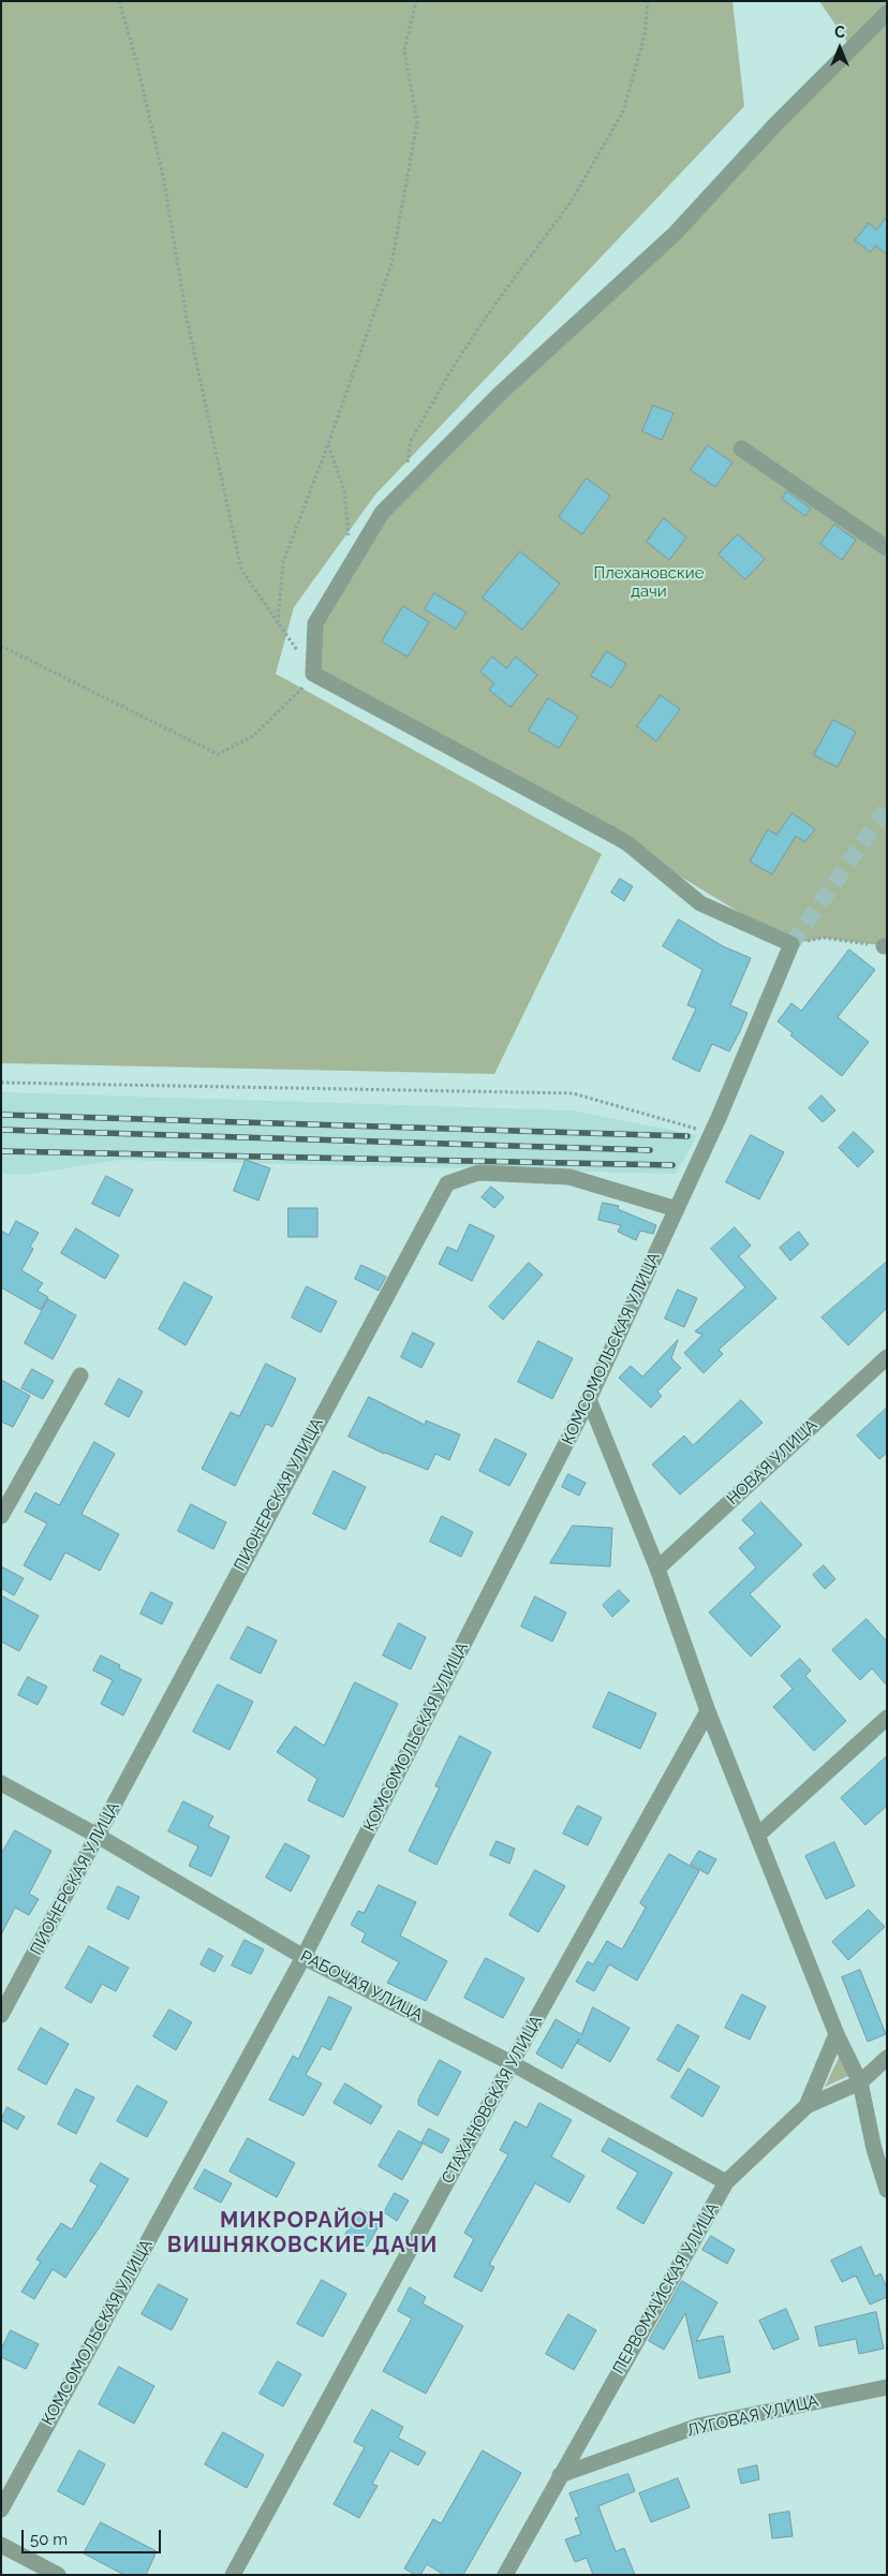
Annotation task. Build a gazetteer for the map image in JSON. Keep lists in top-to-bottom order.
{
  "streets": {
    "street": [
      "КОМСОМОЛЬСКАЯ УЛИЦА",
      "НОВАЯ УЛИЦА",
      "ПИОНЕРСКАЯ УЛИЦА",
      "РАБОЧАЯ УЛИЦА",
      "СТАХАНОВСКАЯ УЛИЦА",
      "ПЕРВОМАЙСКАЯ УЛИЦА",
      "ЛУГОВАЯ УЛИЦА"
    ]
  },
  "crossings": [
    ["КОМСОМОЛЬСКАЯ УЛИЦА", "ПИОНЕРСКАЯ УЛИЦА"],
    ["КОМСОМОЛЬСКАЯ УЛИЦА", "РАБОЧАЯ УЛИЦА"],
    ["ПИОНЕРСКАЯ УЛИЦА", "РАБОЧАЯ УЛИЦА"],
    ["РАБОЧАЯ УЛИЦА", "СТАХАНОВСКАЯ УЛИЦА"],
    ["РАБОЧАЯ УЛИЦА", "ПЕРВОМАЙСКАЯ УЛИЦА"],
    ["ПЕРВОМАЙСКАЯ УЛИЦА", "ЛУГОВАЯ УЛИЦА"]
  ],
  "districts": ["МИКРОРАЙОН ВИШНЯКОВСКИЕ ДАЧИ"],
  "parks": ["Плехановские дачи"],
  "scale_bar": "50 m",
  "north": "top"
}
